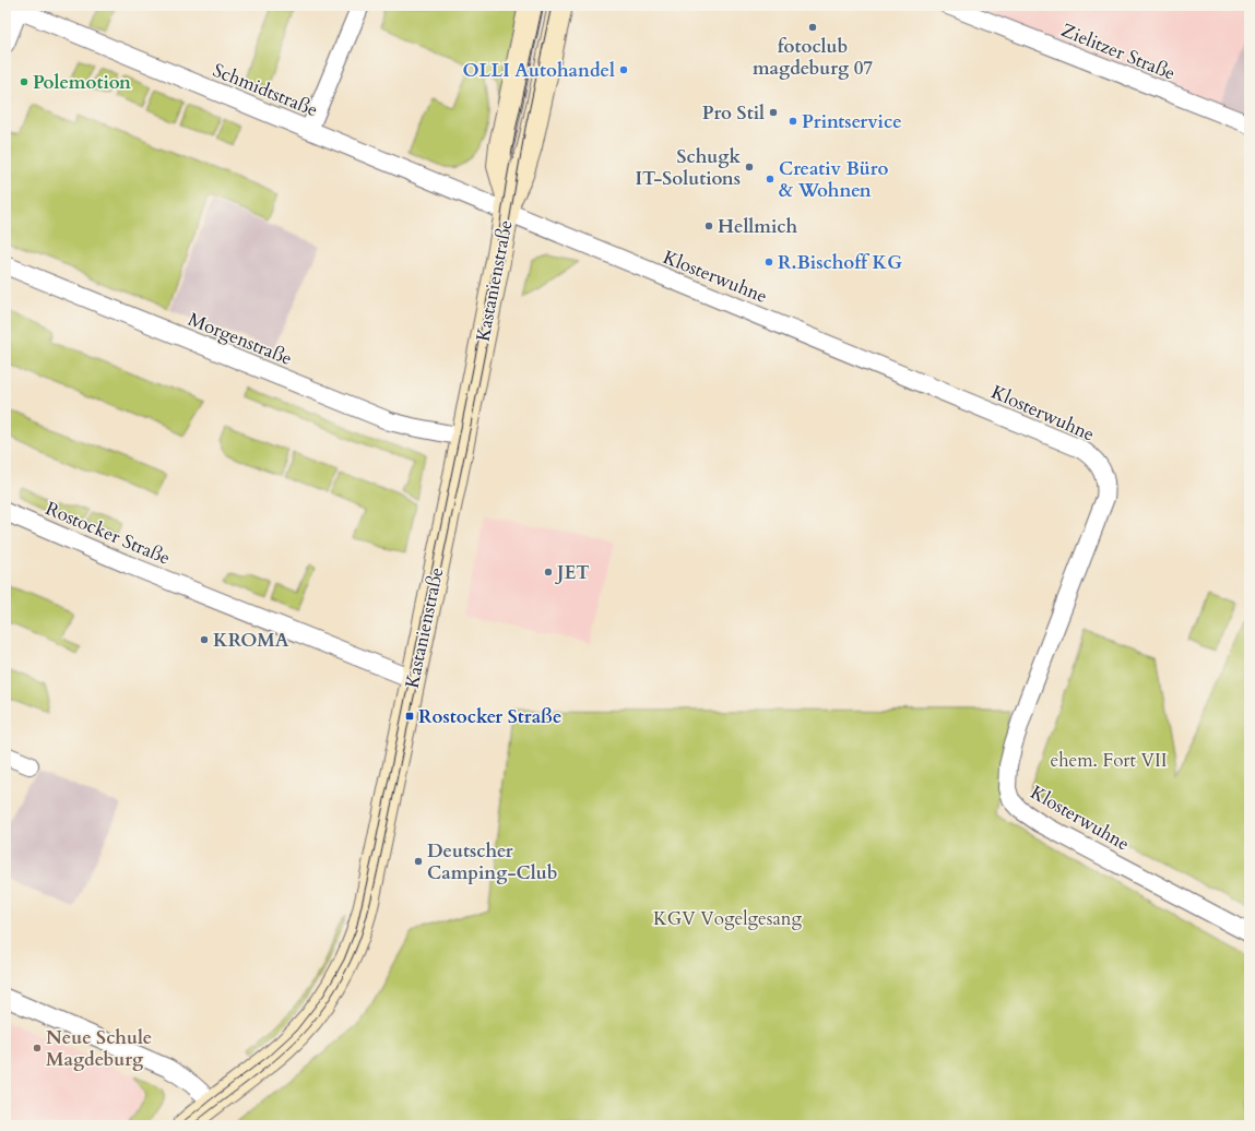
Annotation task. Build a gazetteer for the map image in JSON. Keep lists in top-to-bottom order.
{
  "streets": {
    "main road": ["Kastanienstraße"],
    "street": [
      "Zielitzer Straße",
      "Schmidtstraße",
      "Klosterwuhne",
      "Morgenstraße",
      "Rostocker Straße"
    ]
  },
  "crossings": [
    ["Schmidtstraße", "Klosterwuhne"],
    ["Schmidtstraße", "Kastanienstraße"],
    ["Klosterwuhne", "Kastanienstraße"],
    ["Kastanienstraße", "Morgenstraße"],
    ["Kastanienstraße", "Rostocker Straße"]
  ],
  "parks": ["ehem. Fort VII", "KGV Vogelgesang"],
  "places": {
    "other": [
      "fotoclub magdeburg 07",
      "OLLI Autohandel",
      "Polemotion",
      "Pro Stil",
      "Printservice",
      "Schugk IT-Solutions",
      "Creativ Büro & Wohnen",
      "Hellmich",
      "R.Bischoff KG",
      "JET",
      "KROMA",
      "Deutscher Camping-Club",
      "Neue Schule Magdeburg"
    ],
    "transit": ["Rostocker Straße"]
  }
}
